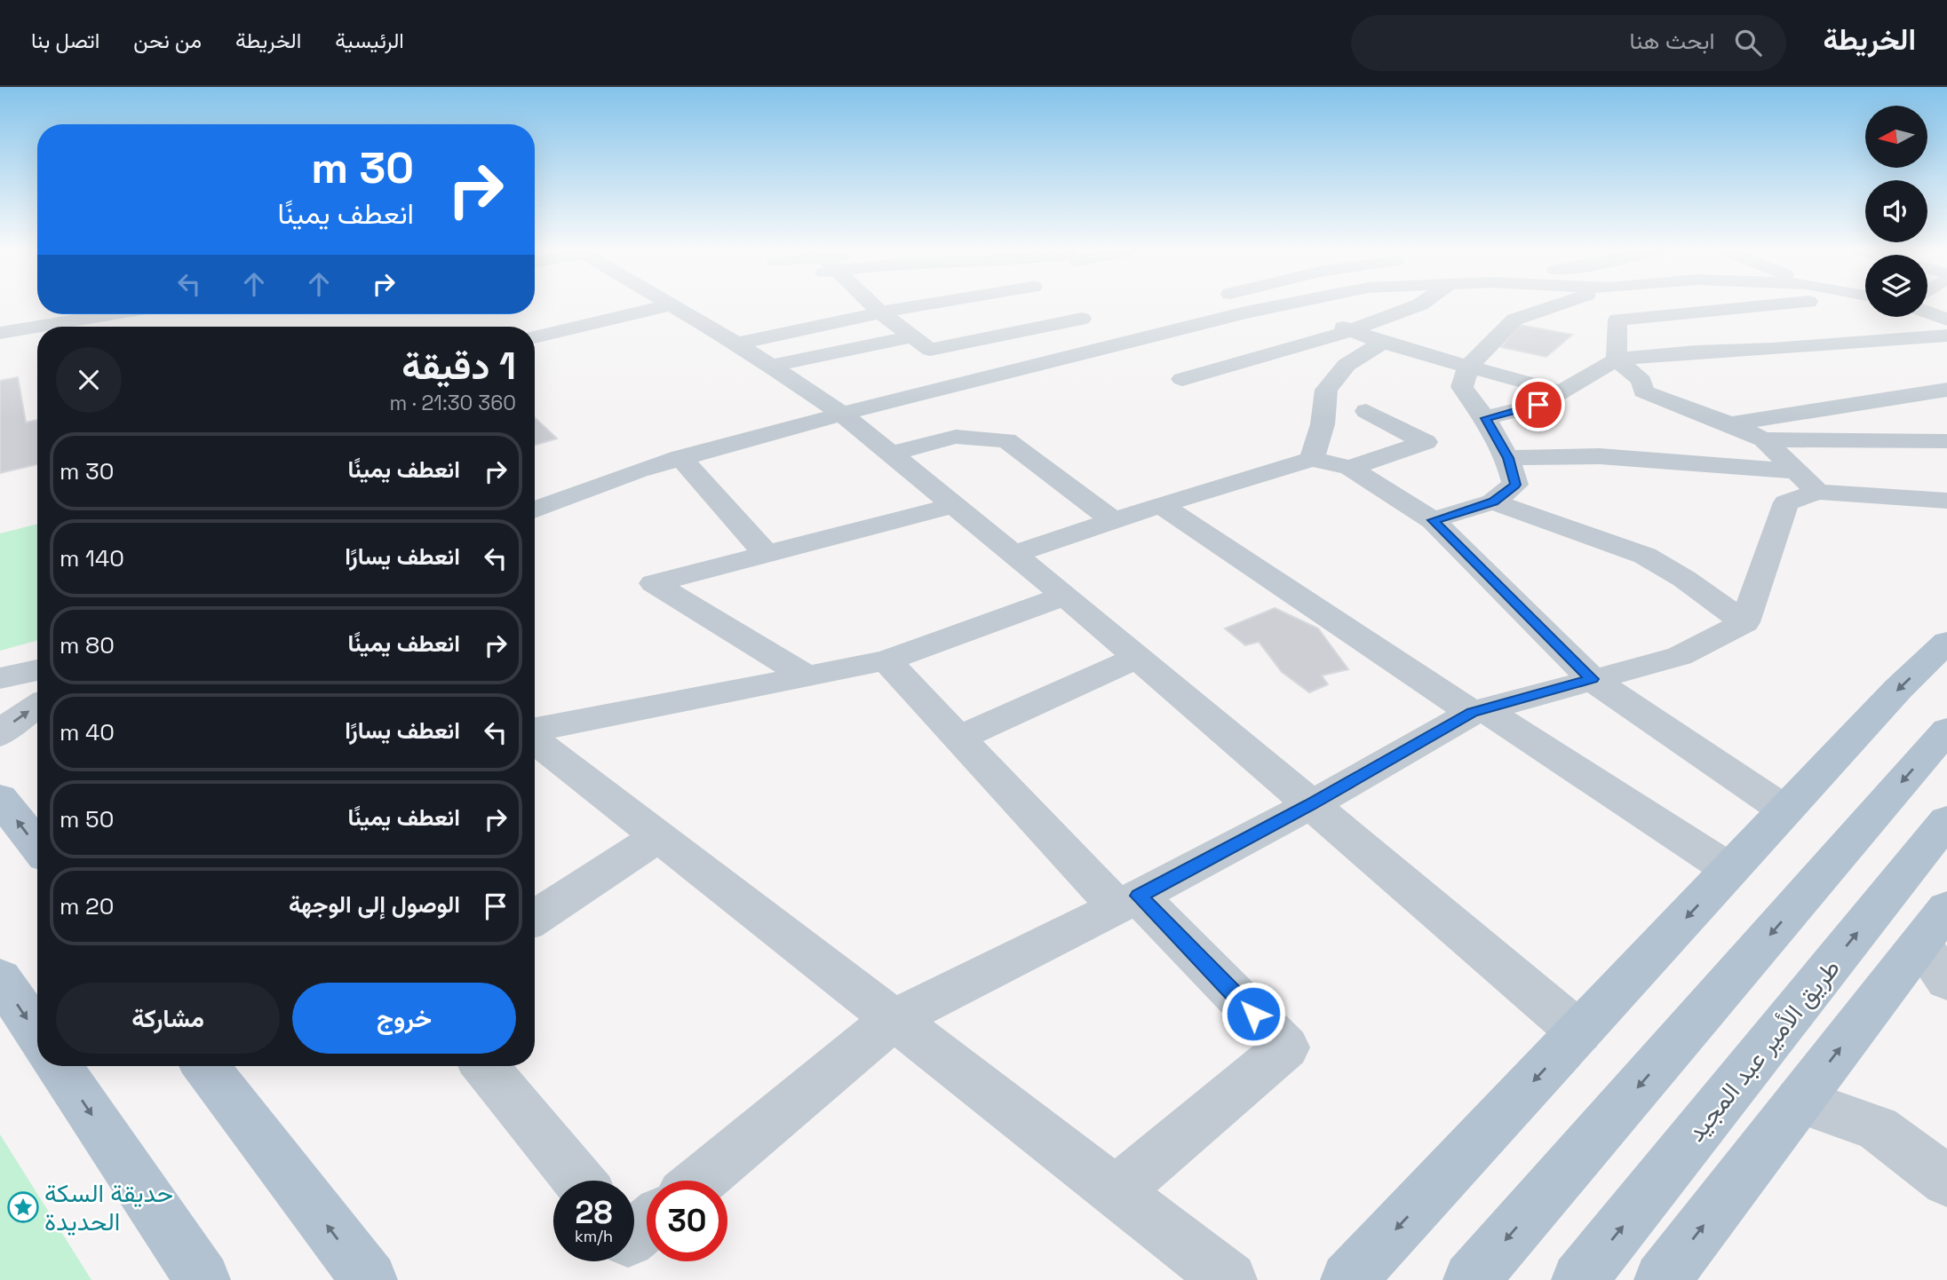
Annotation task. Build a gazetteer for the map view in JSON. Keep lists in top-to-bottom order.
{
  "streets": {
    "main road": ["طريق الأمير عبد المجيد"]
  },
  "places": {
    "place": ["حديقة السكة الحديدة"]
  },
  "north": "left",
  "page": {
    "header": "الخريطة",
    "search": "ابحث هنا",
    "nav": [
      "الرئيسية",
      "الخريطة",
      "من نحن",
      "اتصل بنا"
    ],
    "turn": ["30 m", "انعطف يمينًا"],
    "heading": ["1 دقيقة", "360 m · 21:30"],
    "list": [
      {
        "name": "انعطف يمينًا",
        "value": "30 m"
      },
      {
        "name": "انعطف يسارًا",
        "value": "140 m"
      },
      {
        "name": "انعطف يمينًا",
        "value": "80 m"
      },
      {
        "name": "انعطف يسارًا",
        "value": "40 m"
      },
      {
        "name": "انعطف يمينًا",
        "value": "50 m"
      },
      {
        "name": "الوصول إلى الوجهة",
        "value": "20 m"
      }
    ],
    "buttons": ["خروج", "مشاركة"],
    "speed": "28 km/h",
    "limit": "30"
  }
}
